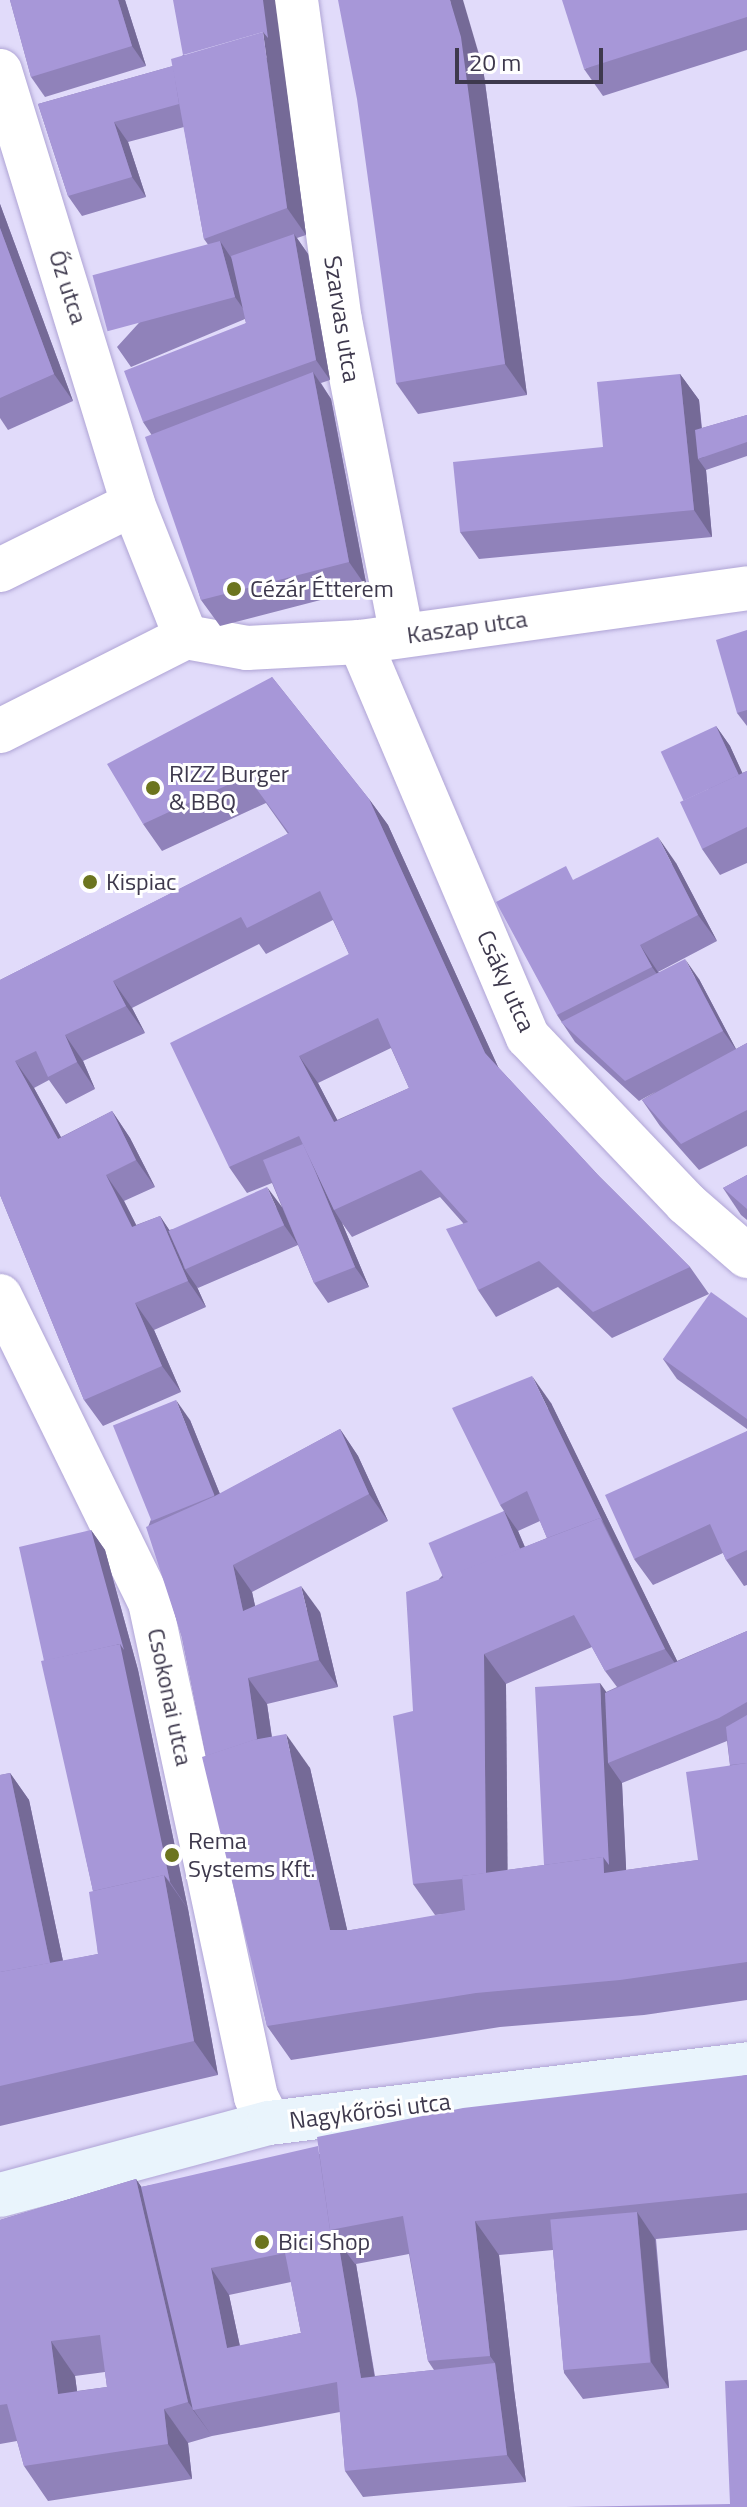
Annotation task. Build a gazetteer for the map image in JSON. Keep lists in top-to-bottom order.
{
  "streets": {
    "street": [
      "Őz utca",
      "Szarvas utca",
      "Kaszap utca",
      "Csáky utca",
      "Csokonai utca",
      "Nagykőrösi utca"
    ]
  },
  "crossings": [
    ["Szarvas utca", "Kaszap utca"],
    ["Kaszap utca", "Csáky utca"],
    ["Csokonai utca", "Nagykőrösi utca"]
  ],
  "places": [
    "Cézár Étterem",
    "RIZZ Burger & BBQ",
    "Kispiac",
    "Rema Systems Kft.",
    "Bici Shop"
  ],
  "scale_bar": "20 m"
}
